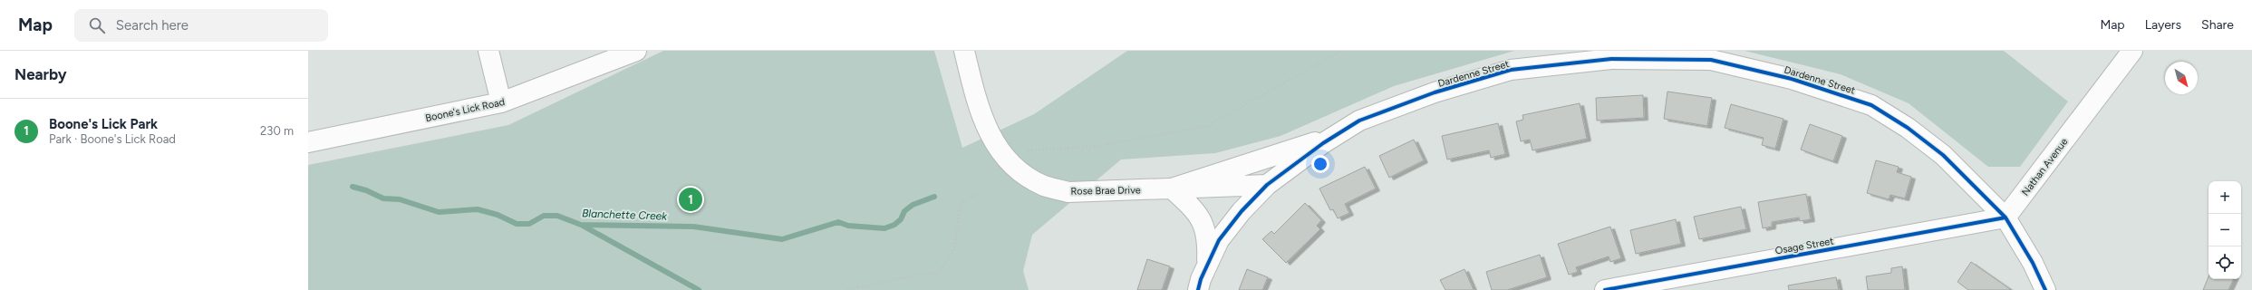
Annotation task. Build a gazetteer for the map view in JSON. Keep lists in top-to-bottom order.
{
  "streets": {
    "street": [
      "Dardenne Street",
      "Boone's Lick Road",
      "Nathan Avenue",
      "Rose Brae Drive",
      "Osage Street"
    ]
  },
  "crossings": [
    ["Dardenne Street", "Nathan Avenue"],
    ["Dardenne Street", "Rose Brae Drive"],
    ["Dardenne Street", "Osage Street"],
    ["Nathan Avenue", "Osage Street"]
  ],
  "water": ["Blanchette Creek"],
  "north": "bottom right",
  "page": {
    "header": "Map",
    "search": "Search here",
    "nav": ["Map", "Layers", "Share"],
    "heading": "Nearby",
    "list": [
      {
        "mark": "1",
        "name": "Boone's Lick Park",
        "note": "Park · Boone's Lick Road",
        "value": "230 m"
      }
    ],
    "map_buttons": ["+", "−"],
    "pins": "1"
  }
}
